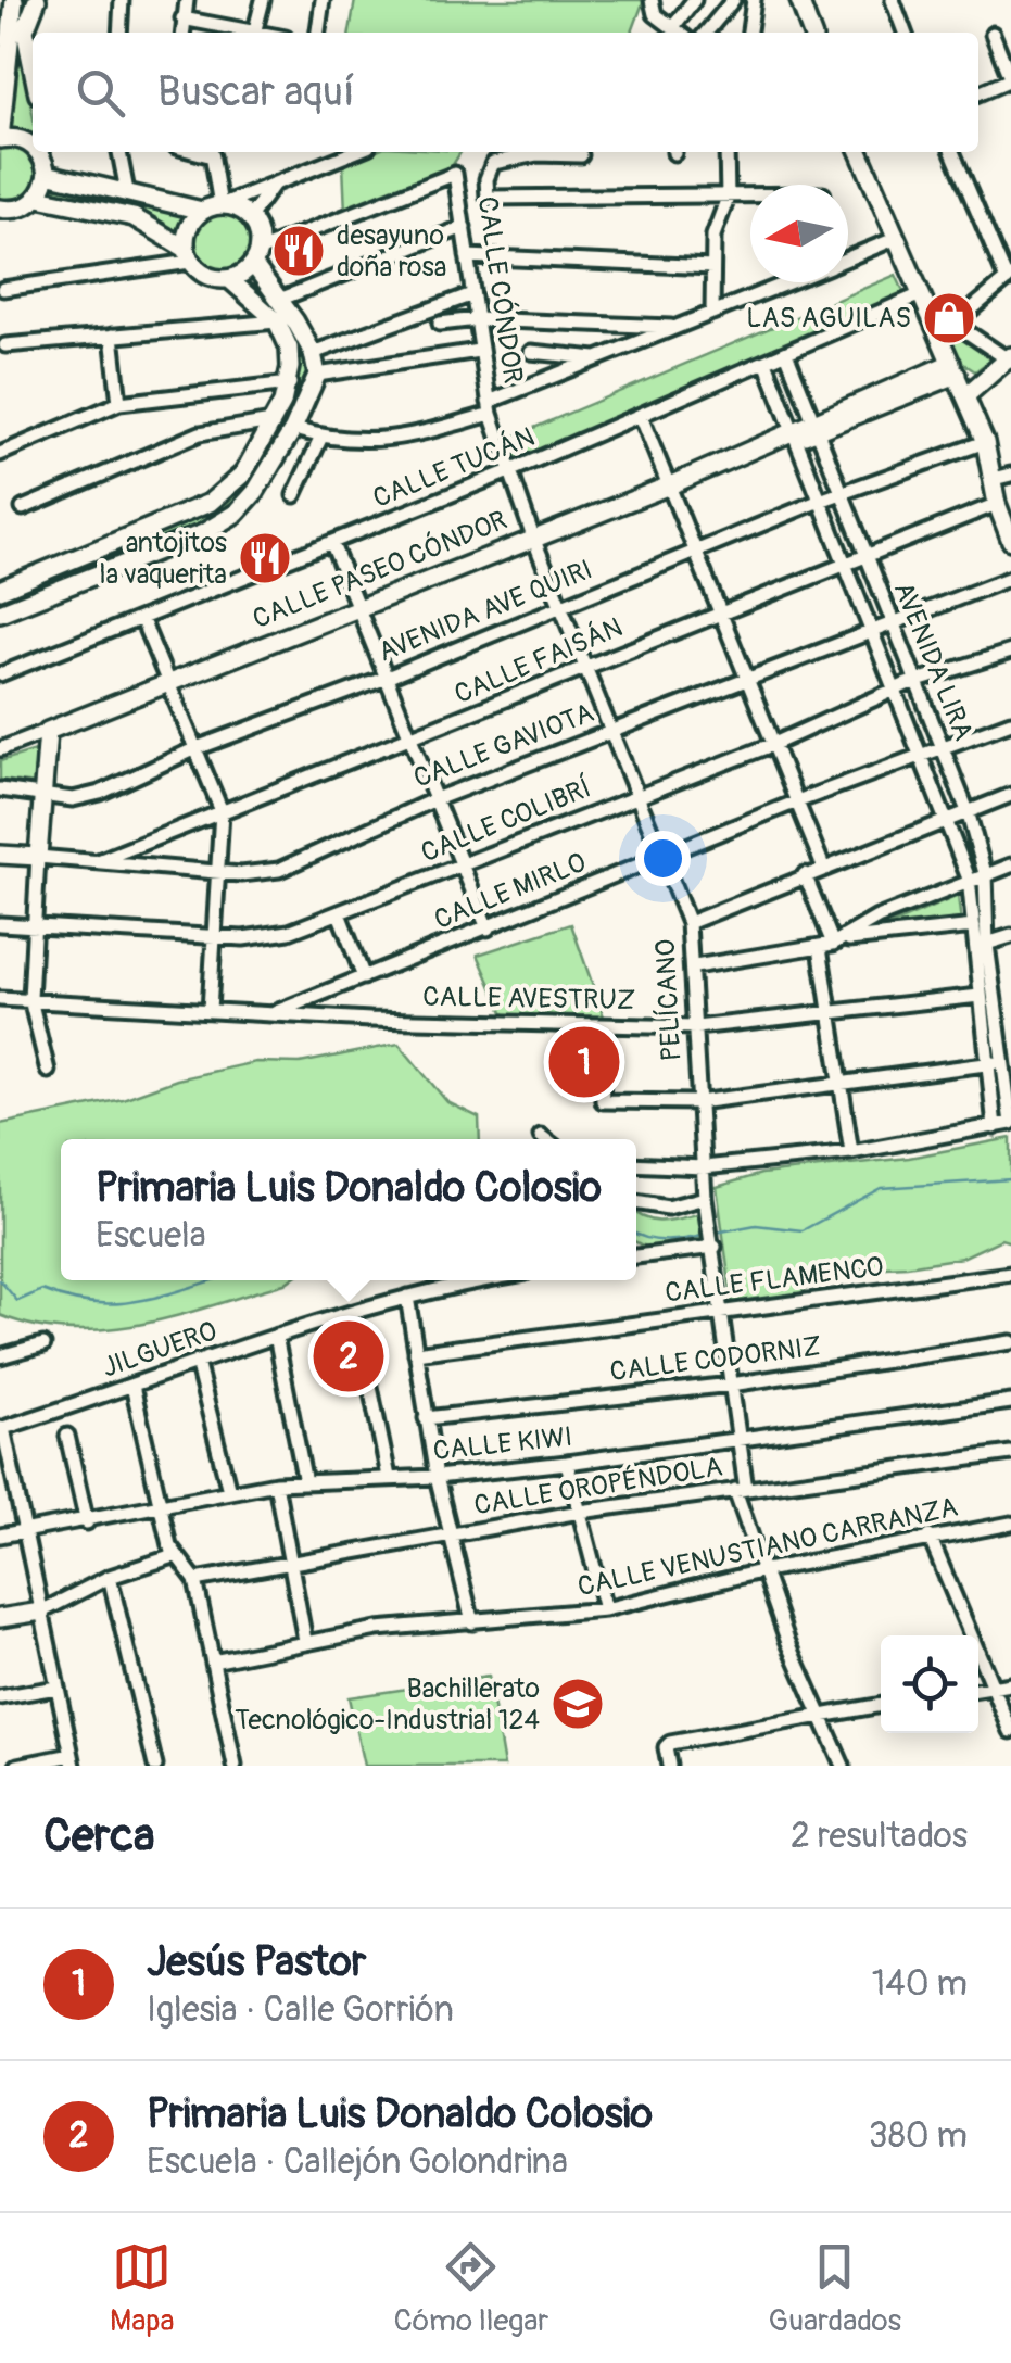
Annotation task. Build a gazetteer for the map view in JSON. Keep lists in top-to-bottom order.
{
  "streets": {
    "street": [
      "CALLE CÓNDOR",
      "CALLE TUCÁN",
      "CALLE PASEO CÓNDOR",
      "AVENIDA AVE QUIRI",
      "CALLE FAISÁN",
      "AVENIDA LIRA",
      "CALLE GAVIOTA",
      "CALLE COLIBRÍ",
      "CALLE MIRLO",
      "CALLE AVESTRUZ",
      "PELÍCANO",
      "CALLE FLAMENCO",
      "JILGUERO",
      "CALLE CODORNIZ",
      "CALLE KIWI",
      "CALLE OROPÉNDOLA",
      "CALLE VENUSTIANO CARRANZA"
    ]
  },
  "crossings": [
    ["CALLE CÓNDOR", "PELÍCANO"],
    ["CALLE TUCÁN", "AVENIDA LIRA"],
    ["CALLE TUCÁN", "PELÍCANO"],
    ["CALLE PASEO CÓNDOR", "AVENIDA LIRA"],
    ["CALLE PASEO CÓNDOR", "PELÍCANO"],
    ["AVENIDA AVE QUIRI", "AVENIDA LIRA"],
    ["AVENIDA AVE QUIRI", "PELÍCANO"],
    ["CALLE FAISÁN", "AVENIDA LIRA"],
    ["CALLE FAISÁN", "CALLE GAVIOTA"],
    ["CALLE FAISÁN", "PELÍCANO"],
    ["AVENIDA LIRA", "CALLE GAVIOTA"],
    ["AVENIDA LIRA", "CALLE COLIBRÍ"],
    ["AVENIDA LIRA", "CALLE MIRLO"],
    ["AVENIDA LIRA", "CALLE AVESTRUZ"],
    ["CALLE GAVIOTA", "PELÍCANO"],
    ["CALLE COLIBRÍ", "PELÍCANO"],
    ["CALLE MIRLO", "CALLE AVESTRUZ"],
    ["CALLE MIRLO", "PELÍCANO"],
    ["CALLE AVESTRUZ", "PELÍCANO"],
    ["PELÍCANO", "CALLE FLAMENCO"],
    ["PELÍCANO", "CALLE CODORNIZ"],
    ["PELÍCANO", "CALLE KIWI"],
    ["PELÍCANO", "CALLE OROPÉNDOLA"],
    ["PELÍCANO", "CALLE VENUSTIANO CARRANZA"]
  ],
  "places": {
    "restaurant": ["desayuno doña rosa", "antojitos la vaquerita"],
    "shop": ["LAS AGUILAS"],
    "school or university": ["Bachillerato Tecnológico-Industrial 124"]
  },
  "north": "left",
  "page": {
    "search": "Buscar aquí",
    "pins": ["1", "2"],
    "popup": ["Primaria Luis Donaldo Colosio", "Escuela"],
    "heading": ["Cerca", "2 resultados"],
    "list": [
      {
        "mark": "1",
        "name": "Jesús Pastor",
        "note": "Iglesia · Calle Gorrión",
        "value": "140 m"
      },
      {
        "mark": "2",
        "name": "Primaria Luis Donaldo Colosio",
        "note": "Escuela · Callejón Golondrina",
        "value": "380 m"
      }
    ],
    "nav": ["Mapa", "Cómo llegar", "Guardados"]
  }
}
